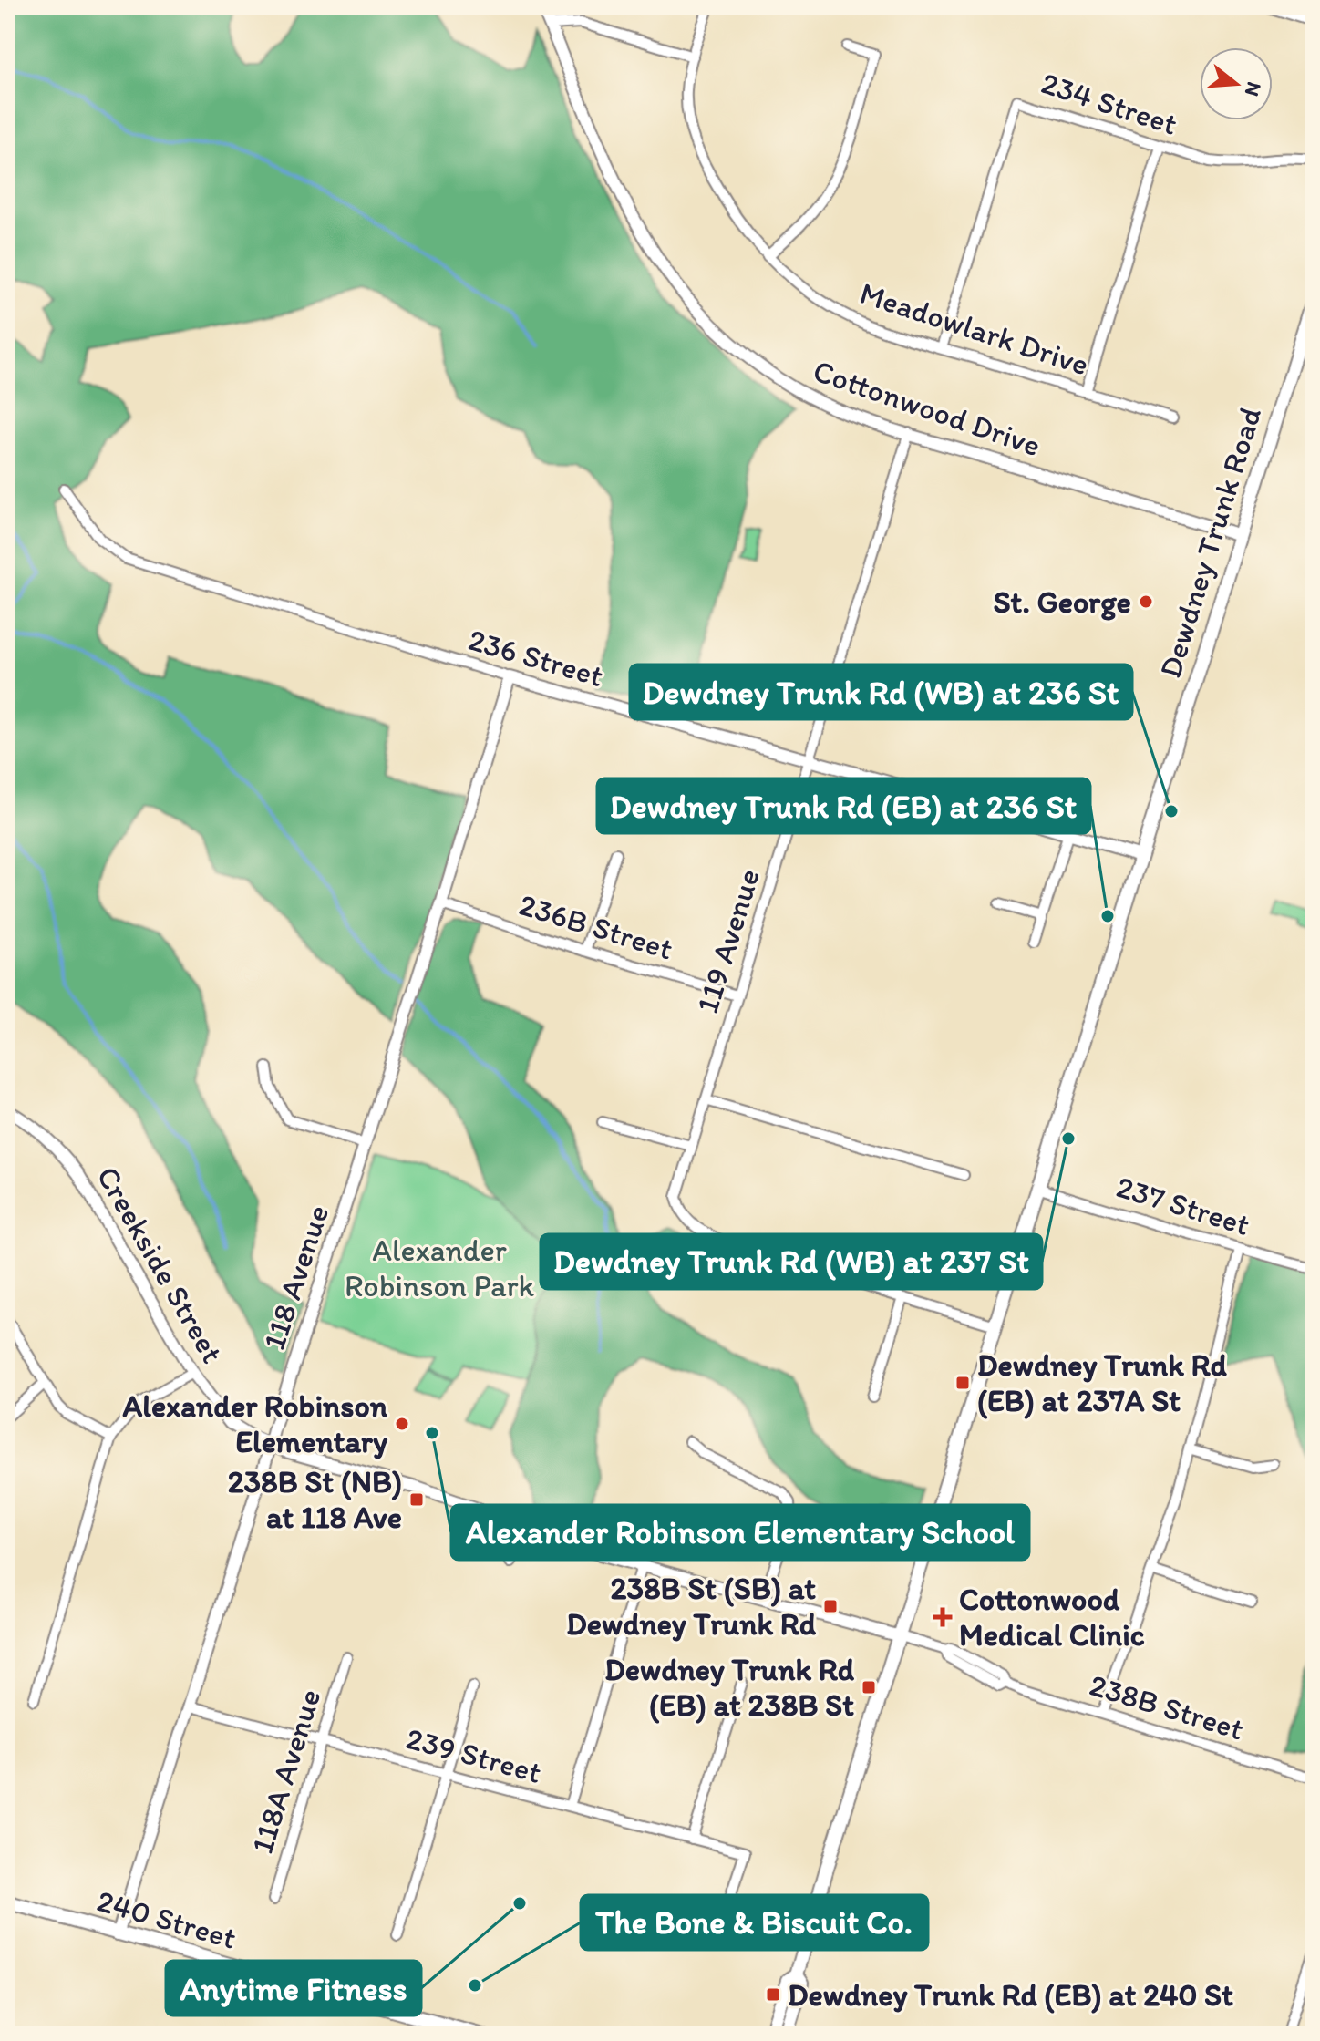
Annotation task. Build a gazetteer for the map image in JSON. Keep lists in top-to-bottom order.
{
  "streets": {
    "main road": ["Dewdney Trunk Road", "240 Street"],
    "street": [
      "234 Street",
      "Meadowlark Drive",
      "Cottonwood Drive",
      "236 Street",
      "236B Street",
      "119 Avenue",
      "237 Street",
      "Creekside Street",
      "118 Avenue",
      "238B Street",
      "239 Street",
      "118A Avenue"
    ]
  },
  "crossings": [
    ["234 Street", "Meadowlark Drive"],
    ["Cottonwood Drive", "Dewdney Trunk Road"],
    ["Cottonwood Drive", "119 Avenue"],
    ["Dewdney Trunk Road", "236 Street"],
    ["Dewdney Trunk Road", "237 Street"],
    ["Dewdney Trunk Road", "238B Street"],
    ["236 Street", "119 Avenue"],
    ["236 Street", "118 Avenue"],
    ["236B Street", "119 Avenue"],
    ["236B Street", "118 Avenue"],
    ["Creekside Street", "118 Avenue"],
    ["Creekside Street", "238B Street"],
    ["118 Avenue", "238B Street"],
    ["118 Avenue", "239 Street"],
    ["118 Avenue", "240 Street"],
    ["239 Street", "118A Avenue"]
  ],
  "parks": ["Alexander Robinson Park"],
  "places": {
    "other": [
      "St. George",
      "Dewdney Trunk Rd (WB) at 236 St",
      "Dewdney Trunk Rd (EB) at 236 St",
      "Dewdney Trunk Rd (WB) at 237 St",
      "Alexander Robinson Elementary",
      "Alexander Robinson Elementary School",
      "Anytime Fitness",
      "The Bone & Biscuit Co."
    ],
    "transit": [
      "Dewdney Trunk Rd (EB) at 237A St",
      "238B St (NB) at 118 Ave",
      "238B St (SB) at Dewdney Trunk Rd",
      "Dewdney Trunk Rd (EB) at 238B St",
      "Dewdney Trunk Rd (EB) at 240 St"
    ],
    "health": ["Cottonwood Medical Clinic"]
  },
  "north": "right"
}
